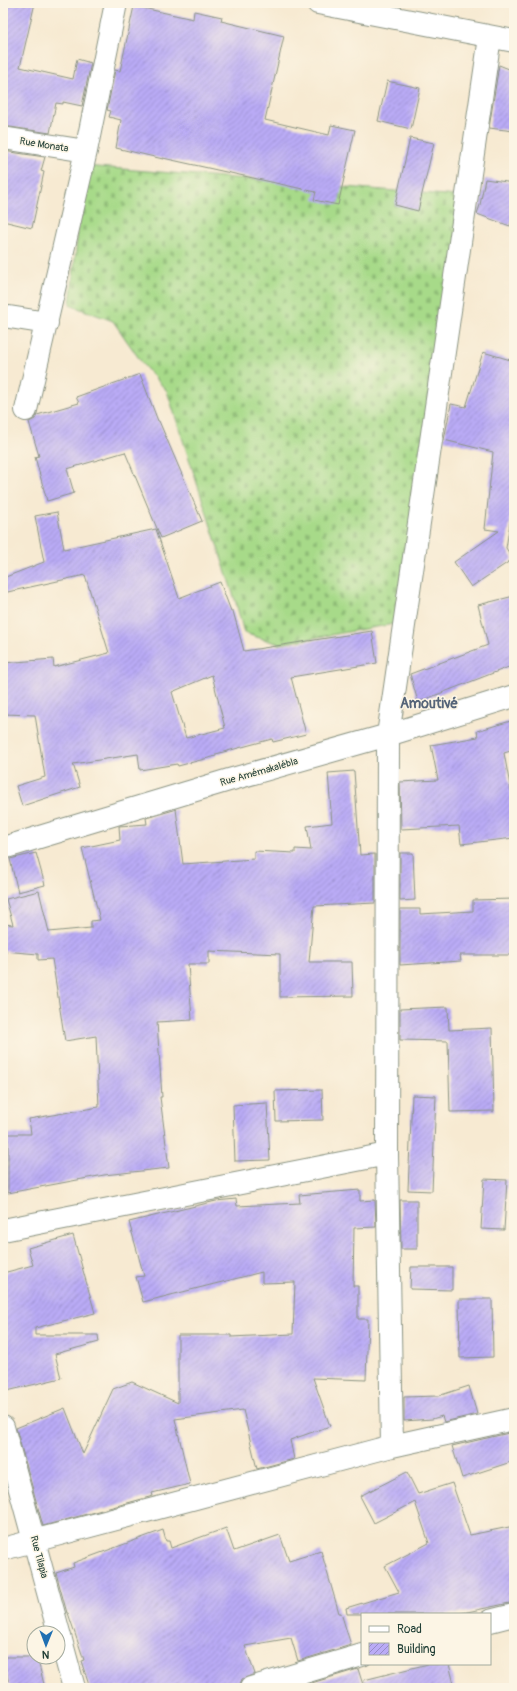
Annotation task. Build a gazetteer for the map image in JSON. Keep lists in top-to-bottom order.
{
  "streets": {
    "street": ["Rue Monata", "Rue Amémakalébla", "Rue Tilapia"]
  },
  "districts": ["Amoutivé"],
  "legend": ["Road", "Building"],
  "north": "bottom"
}
